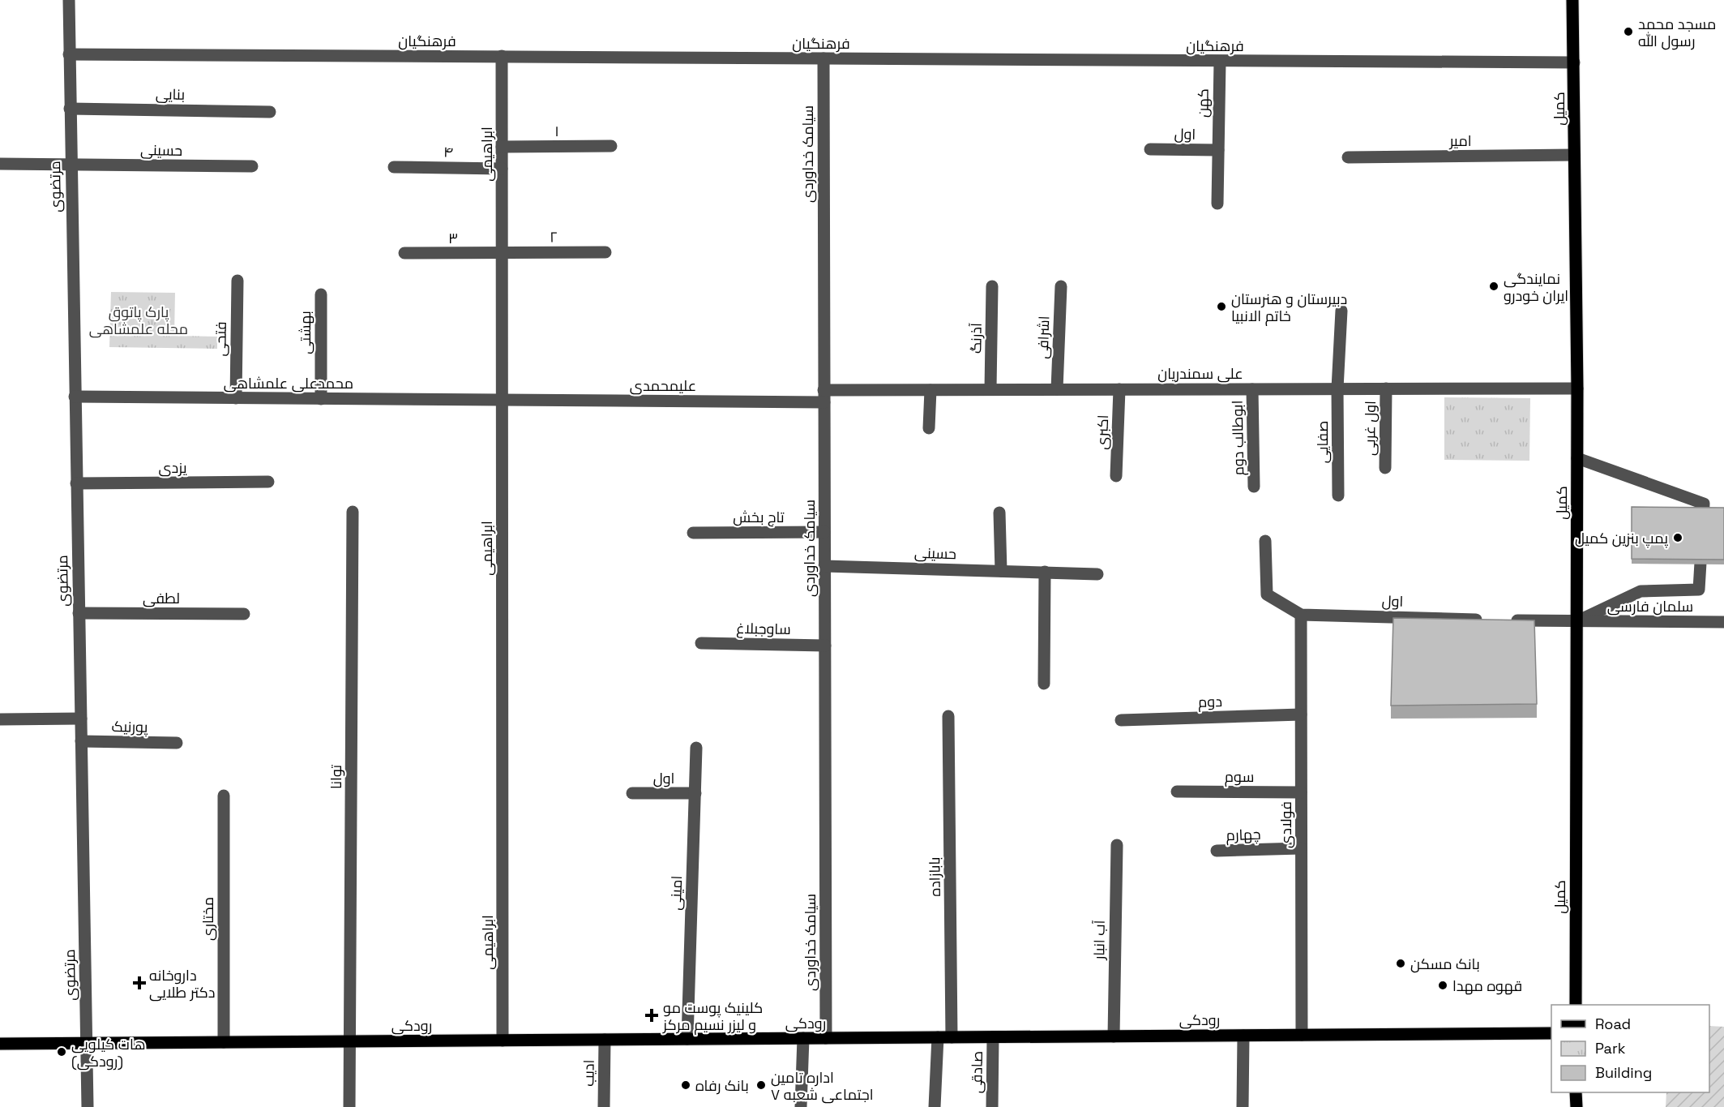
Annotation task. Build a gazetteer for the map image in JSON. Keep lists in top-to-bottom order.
{
  "streets": {
    "main road": ["کمیل", "رودکی"],
    "street": [
      "فرهنگیان",
      "بنایی",
      "کهن",
      "۱",
      "اول",
      "امیر",
      "حسینی",
      "۴",
      "ابراهیمی",
      "سیامک خداوردی",
      "مرتضوی",
      "۲",
      "۳",
      "بهشتی",
      "اشرافی",
      "آذرنگ",
      "فتحی",
      "علی سمندریان",
      "محمدعلی علمشاهی",
      "علیمحمدی",
      "اول غربی",
      "اکبری",
      "ابوطالب دوم",
      "صفایی",
      "یزدی",
      "تاج بخش",
      "لطفی",
      "سلمان فارسی",
      "ساوجبلاغ",
      "دوم",
      "پورنیک",
      "سوم",
      "توانا",
      "فولادی",
      "چهارم",
      "بابازاده",
      "امینی",
      "مختاری",
      "آب انبار",
      "صادقی",
      "ادیب"
    ]
  },
  "crossings": [
    ["فرهنگیان", "کهن"],
    ["فرهنگیان", "کمیل"],
    ["فرهنگیان", "ابراهیمی"],
    ["فرهنگیان", "سیامک خداوردی"],
    ["فرهنگیان", "مرتضوی"],
    ["بنایی", "مرتضوی"],
    ["کهن", "اول"],
    ["کمیل", "اول"],
    ["کمیل", "امیر"],
    ["کمیل", "علی سمندریان"],
    ["کمیل", "سلمان فارسی"],
    ["۱", "ابراهیمی"],
    ["اول", "سلمان فارسی"],
    ["اول", "فولادی"],
    ["اول", "امینی"],
    ["حسینی", "سیامک خداوردی"],
    ["حسینی", "مرتضوی"],
    ["۴", "ابراهیمی"],
    ["ابراهیمی", "۲"],
    ["ابراهیمی", "۳"],
    ["ابراهیمی", "محمدعلی علمشاهی"],
    ["ابراهیمی", "علیمحمدی"],
    ["ابراهیمی", "رودکی"],
    ["سیامک خداوردی", "علی سمندریان"],
    ["سیامک خداوردی", "علیمحمدی"],
    ["سیامک خداوردی", "تاج بخش"],
    ["سیامک خداوردی", "ساوجبلاغ"],
    ["سیامک خداوردی", "رودکی"],
    ["مرتضوی", "محمدعلی علمشاهی"],
    ["مرتضوی", "یزدی"],
    ["مرتضوی", "لطفی"],
    ["مرتضوی", "پورنیک"],
    ["مرتضوی", "رودکی"],
    ["۲", "۳"],
    ["بهشتی", "محمدعلی علمشاهی"],
    ["اشرافی", "علی سمندریان"],
    ["آذرنگ", "علی سمندریان"],
    ["فتحی", "محمدعلی علمشاهی"],
    ["علی سمندریان", "علیمحمدی"],
    ["علی سمندریان", "اول غربی"],
    ["علی سمندریان", "اکبری"],
    ["علی سمندریان", "ابوطالب دوم"],
    ["علی سمندریان", "صفایی"],
    ["محمدعلی علمشاهی", "علیمحمدی"],
    ["دوم", "فولادی"],
    ["سوم", "فولادی"],
    ["توانا", "رودکی"],
    ["فولادی", "چهارم"],
    ["فولادی", "رودکی"],
    ["بابازاده", "رودکی"],
    ["امینی", "رودکی"],
    ["مختاری", "رودکی"],
    ["آب انبار", "رودکی"],
    ["رودکی", "صادقی"],
    ["رودکی", "ادیب"]
  ],
  "parks": ["پارک پاتوق محله علمشاهی"],
  "places": {
    "other": [
      "مسجد محمد رسول الله",
      "نمایندگی ایران خودرو",
      "دبیرستان و هنرستان خاتم الانبیا",
      "پمپ بنزین کمیل",
      "بانک مسکن",
      "قهوه مهدا",
      "هات کیلویی (رودکی)",
      "بانک رفاه",
      "اداره تامین اجتماعی شعبه ۷"
    ],
    "health": ["داروخانه دکتر طلایی", "کلینیک پوست مو و لیزر نسیم مرکز"]
  },
  "legend": ["Road", "Park", "Building"]
}
